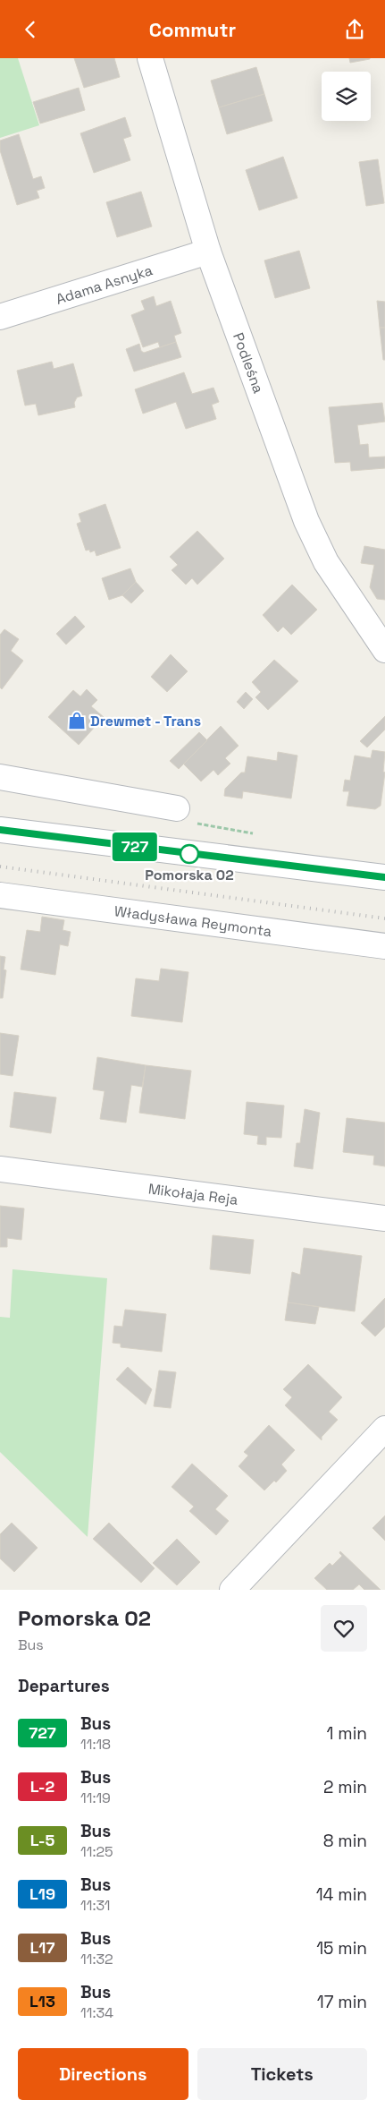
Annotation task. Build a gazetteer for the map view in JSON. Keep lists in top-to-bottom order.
{
  "streets": {
    "street": [
      "Adama Asnyka",
      "Podleśna",
      "Władysława Reymonta",
      "Mikołaja Reja"
    ]
  },
  "crossings": [
    ["Adama Asnyka", "Podleśna"]
  ],
  "places": {
    "shop": ["Drewmet - Trans"],
    "other": ["Pomorska 02"]
  },
  "lines": ["bus line 727"],
  "page": {
    "header": "Commutr",
    "on_map": "727",
    "heading": [
      ["Pomorska 02", "Bus"],
      "Departures"
    ],
    "list": [
      {
        "mark": "727",
        "name": "Bus",
        "note": "11:18",
        "value": "1 min"
      },
      {
        "mark": "L-2",
        "name": "Bus",
        "note": "11:19",
        "value": "2 min"
      },
      {
        "mark": "L-5",
        "name": "Bus",
        "note": "11:25",
        "value": "8 min"
      },
      {
        "mark": "L19",
        "name": "Bus",
        "note": "11:31",
        "value": "14 min"
      },
      {
        "mark": "L17",
        "name": "Bus",
        "note": "11:32",
        "value": "15 min"
      },
      {
        "mark": "L13",
        "name": "Bus",
        "note": "11:34",
        "value": "17 min"
      }
    ],
    "buttons": ["Directions", "Tickets"]
  }
}
